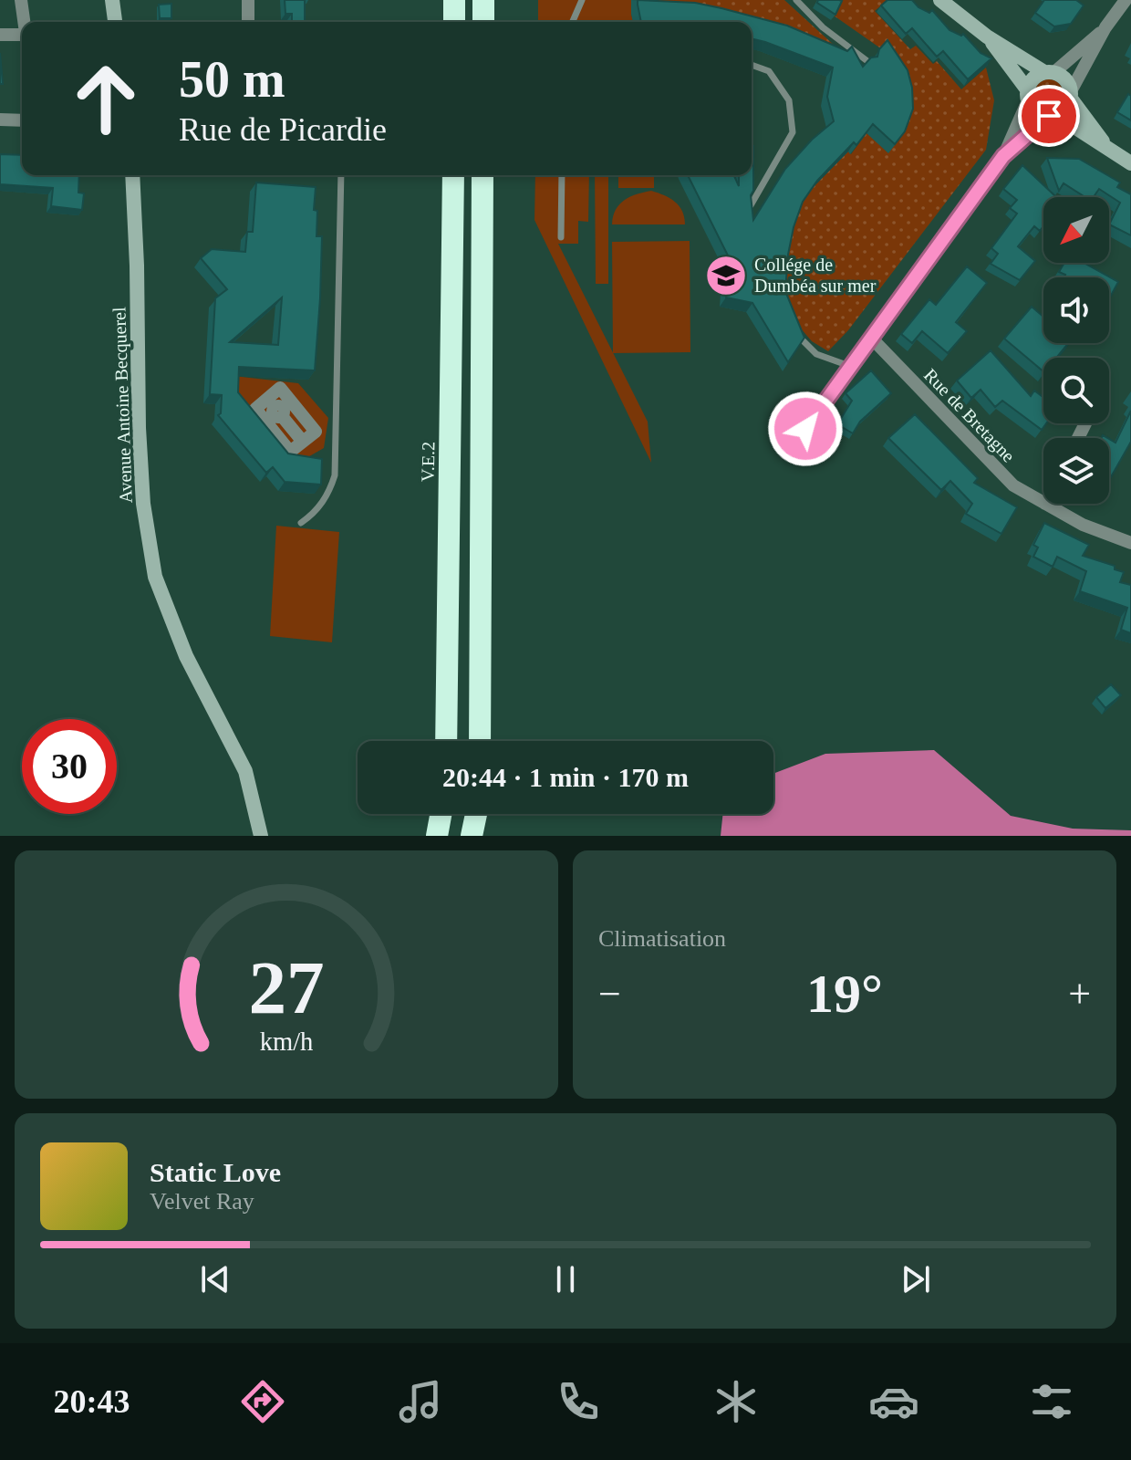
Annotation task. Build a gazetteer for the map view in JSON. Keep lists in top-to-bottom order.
{
  "streets": {
    "highway": ["V.E.2"],
    "street": ["Avenue Antoine Becquerel", "Rue de Bretagne"]
  },
  "places": {
    "school or university": ["Collége de Dumbéa sur mer"]
  },
  "north": "bottom left",
  "page": {
    "turn": ["50 m", "Rue de Picardie"],
    "limit": "30",
    "trip": "20:44 · 1 min · 170 m",
    "tile": "Climatisation",
    "heat": ["−", "19°", "+"],
    "song": ["Static Love", "Velvet Ray"],
    "tabs": "20:43",
    "gauge": ["27", "km/h"]
  }
}
